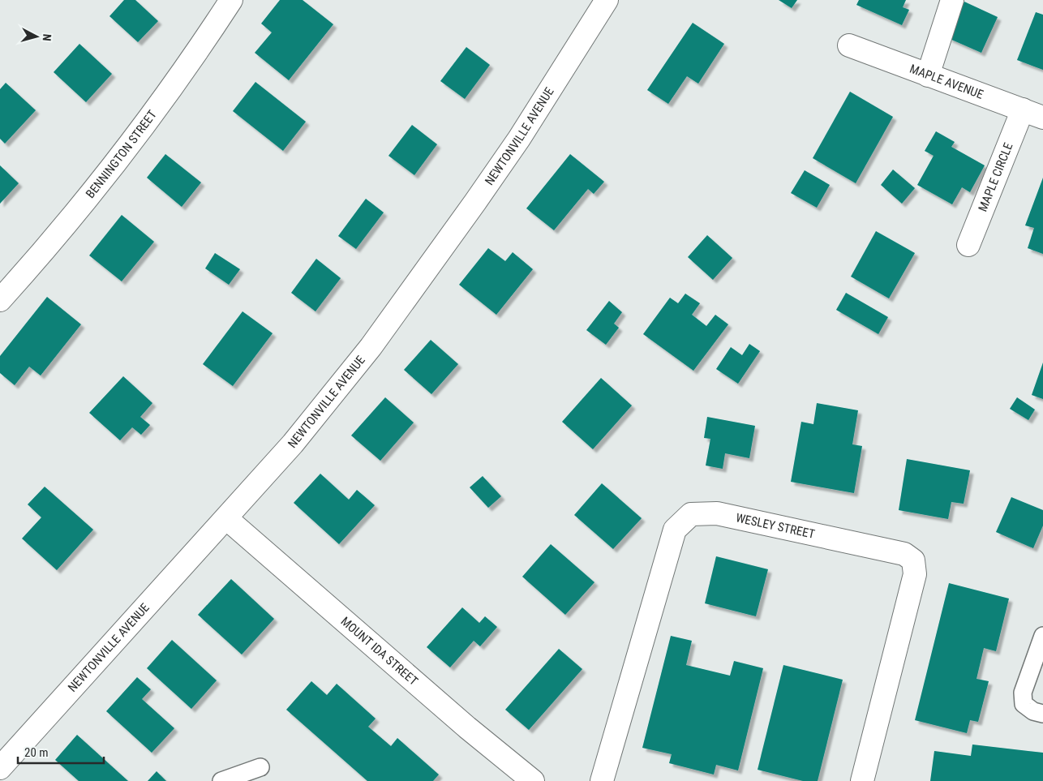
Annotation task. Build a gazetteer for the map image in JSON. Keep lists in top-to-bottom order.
{
  "streets": {
    "street": [
      "MAPLE AVENUE",
      "NEWTONVILLE AVENUE",
      "BENNINGTON STREET",
      "MAPLE CIRCLE",
      "WESLEY STREET",
      "MOUNT IDA STREET"
    ]
  },
  "crossings": [
    ["MAPLE AVENUE", "MAPLE CIRCLE"],
    ["NEWTONVILLE AVENUE", "MOUNT IDA STREET"]
  ],
  "scale_bar": "20 m",
  "north": "right"
}
